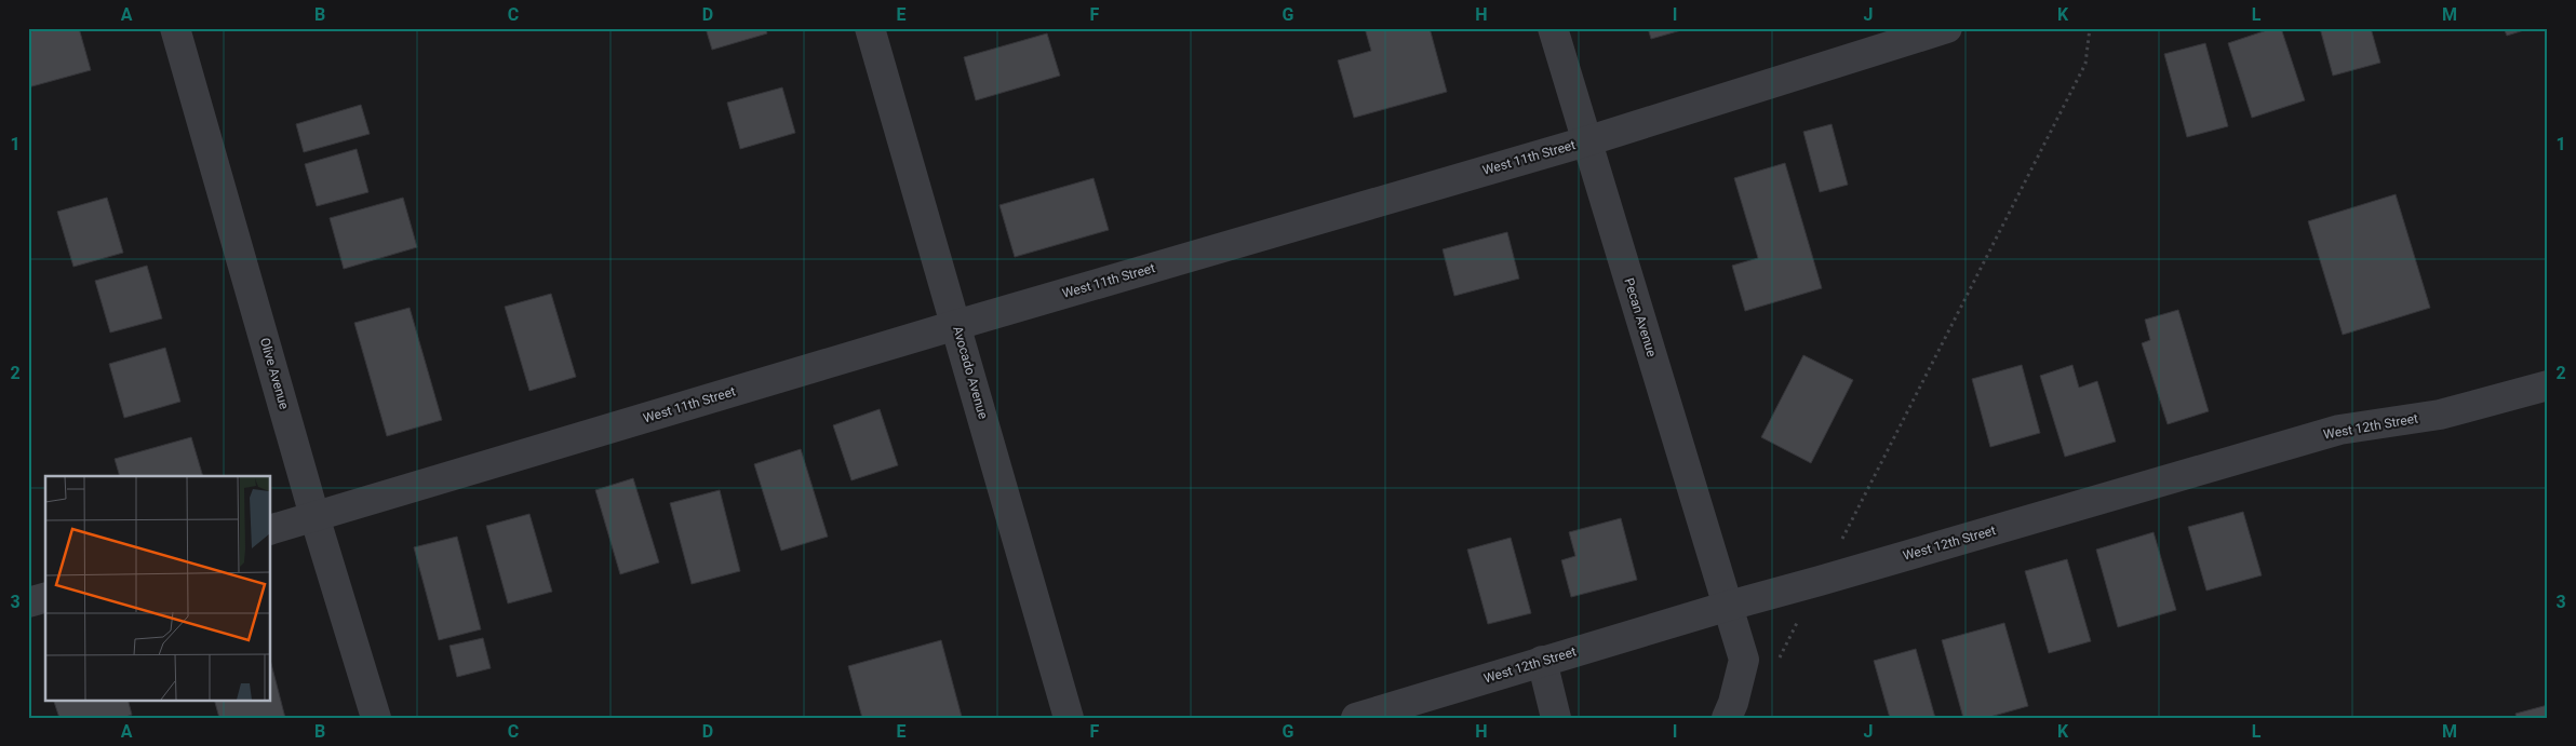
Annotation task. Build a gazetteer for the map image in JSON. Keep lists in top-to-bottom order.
{
  "streets": {
    "street": [
      "West 11th Street",
      "Pecan Avenue",
      "Avocado Avenue",
      "Olive Avenue",
      "West 12th Street"
    ]
  },
  "crossings": [
    ["West 11th Street", "Pecan Avenue"],
    ["West 11th Street", "Avocado Avenue"],
    ["West 11th Street", "Olive Avenue"],
    ["Pecan Avenue", "West 12th Street"]
  ],
  "grid": {
    "columns": [
      "A",
      "B",
      "C",
      "D",
      "E",
      "F",
      "G",
      "H",
      "I",
      "J",
      "K",
      "L",
      "M"
    ],
    "rows": ["1", "2", "3"]
  }
}
